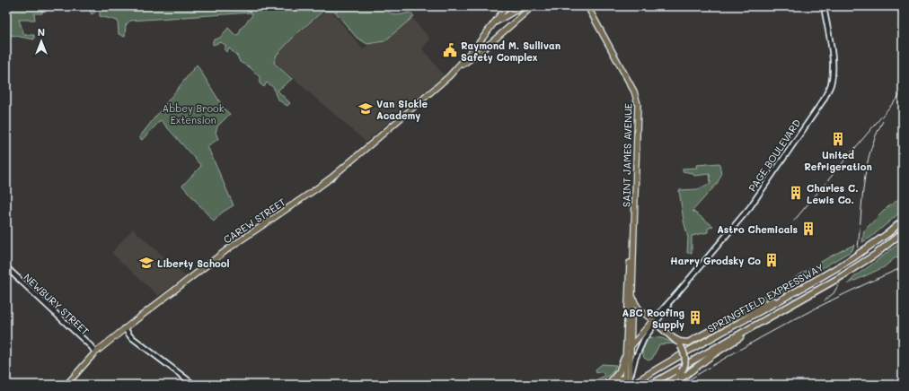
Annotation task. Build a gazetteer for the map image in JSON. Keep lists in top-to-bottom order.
{
  "streets": {
    "highway": ["SPRINGFIELD EXPRESSWAY"],
    "main road": ["SAINT JAMES AVENUE", "PAGE BOULEVARD", "CAREW STREET"],
    "street": ["NEWBURY STREET"]
  },
  "crossings": [
    ["SAINT JAMES AVENUE", "PAGE BOULEVARD"],
    ["SAINT JAMES AVENUE", "SPRINGFIELD EXPRESSWAY"],
    ["PAGE BOULEVARD", "SPRINGFIELD EXPRESSWAY"],
    ["CAREW STREET", "NEWBURY STREET"]
  ],
  "parks": ["Abbey Brook Extension"],
  "places": {
    "public building": ["Raymond M. Sullivan Safety Complex"],
    "school or university": ["Van Sickle Academy", "Liberty School"],
    "building": [
      "United Refrigeration",
      "Charles C. Lewis Co.",
      "Astro Chemicals",
      "Harry Grodsky Co",
      "ABC Roofing Supply"
    ]
  },
  "north": "top"
}
